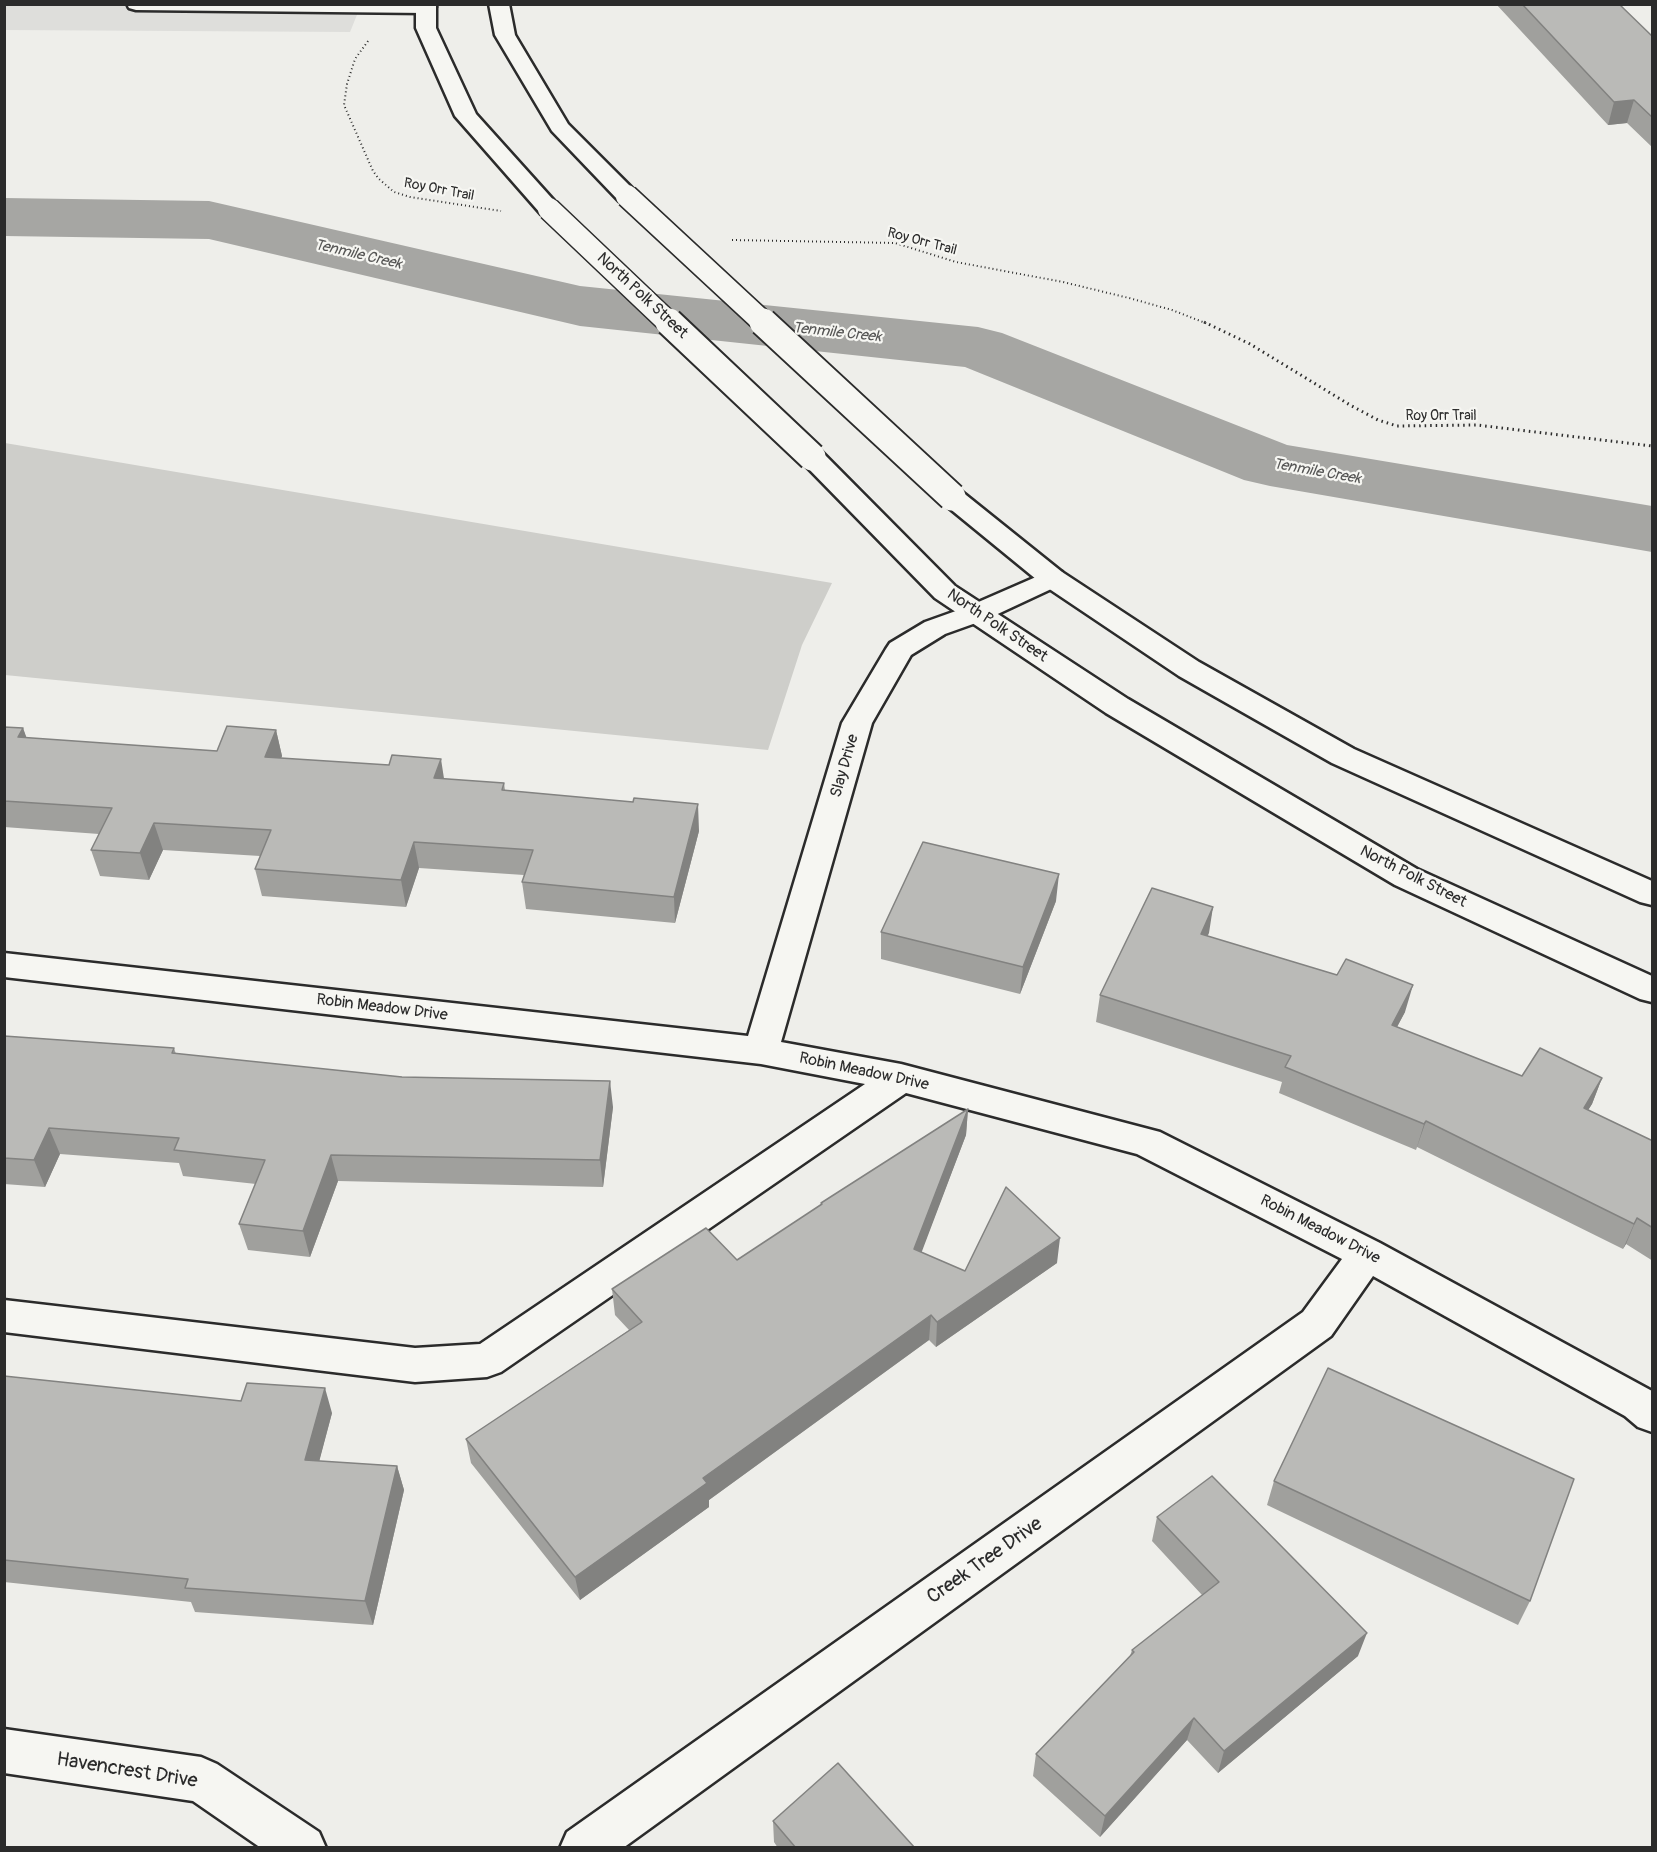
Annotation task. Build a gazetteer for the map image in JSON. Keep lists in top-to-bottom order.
{
  "streets": {
    "main road": [
      "North Polk Street",
      "Slay Drive",
      "Robin Meadow Drive",
      "Creek Tree Drive",
      "Havencrest Drive"
    ],
    "path": ["Roy Orr Trail"]
  },
  "crossings": [
    ["Roy Orr Trail", "North Polk Street"],
    ["North Polk Street", "Slay Drive"],
    ["Slay Drive", "Robin Meadow Drive"],
    ["Robin Meadow Drive", "Creek Tree Drive"]
  ],
  "water": ["Tenmile Creek"]
}
